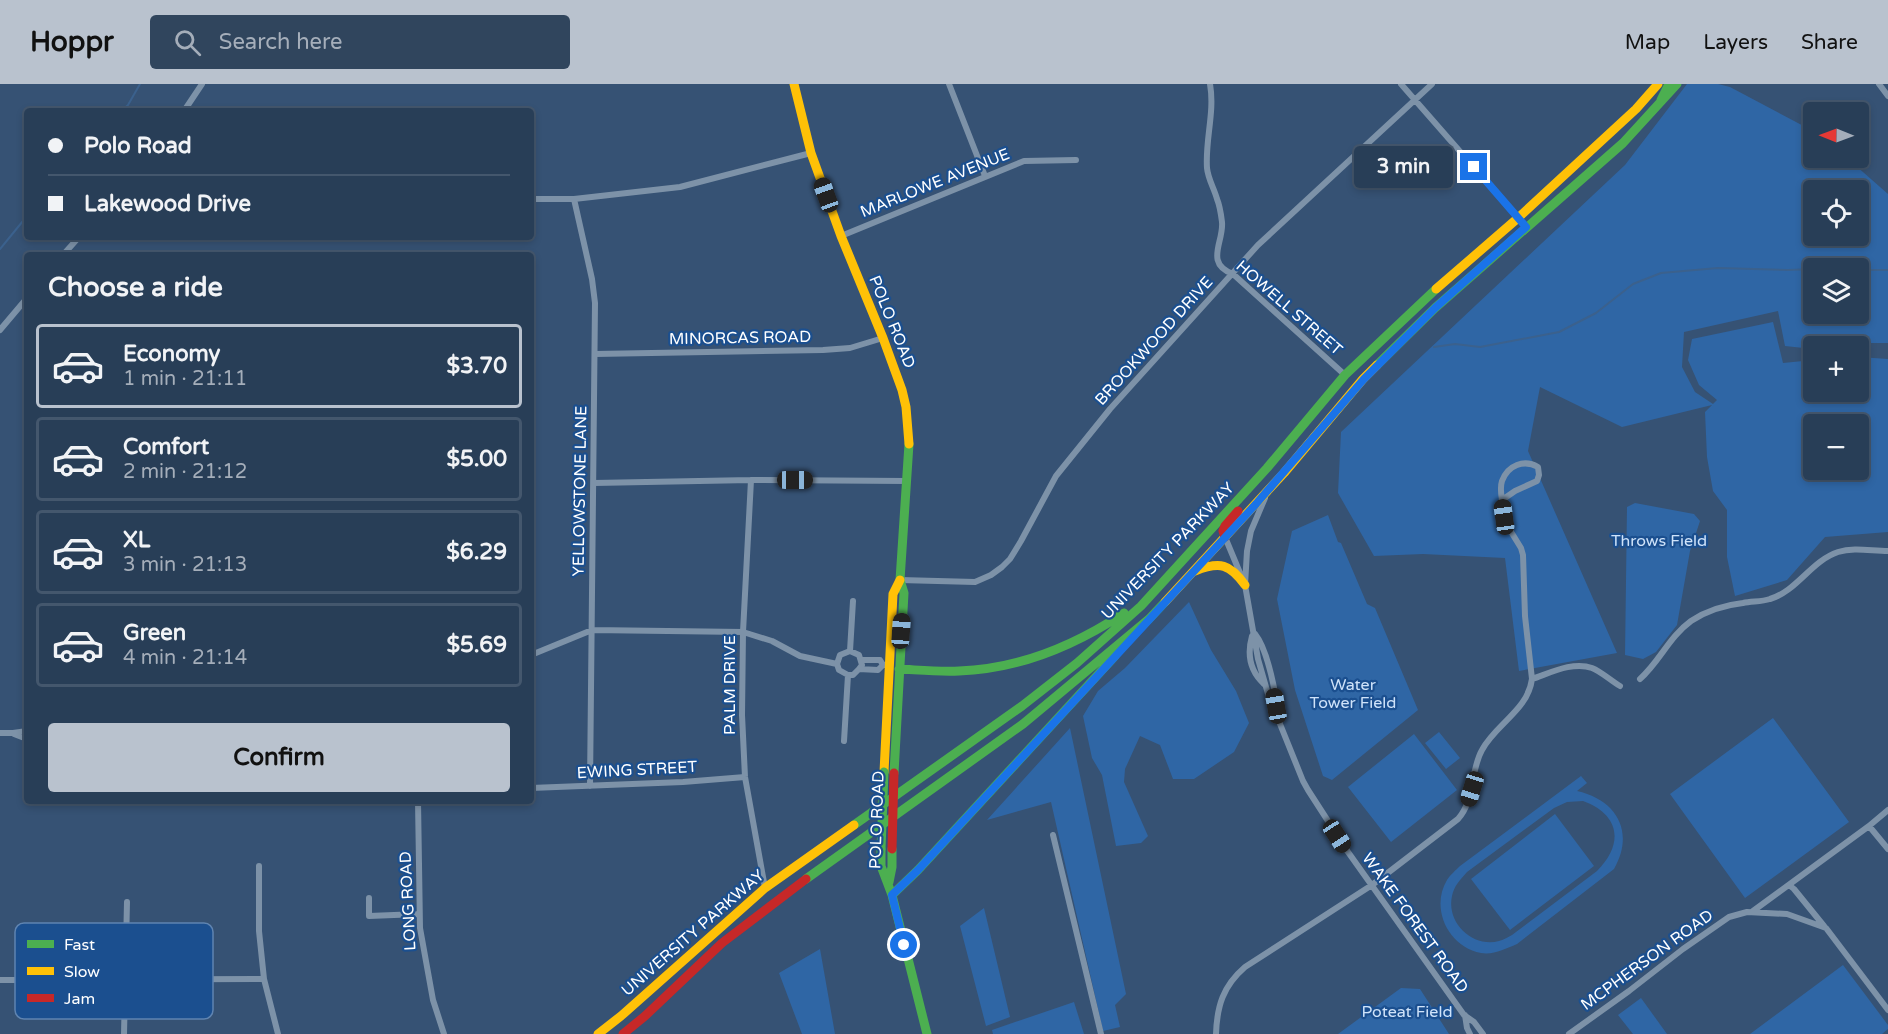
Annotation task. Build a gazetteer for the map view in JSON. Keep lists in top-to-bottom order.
{
  "streets": {
    "main road": ["POLO ROAD", "UNIVERSITY PARKWAY"],
    "street": [
      "MARLOWE AVENUE",
      "HOWELL STREET",
      "MINORCAS ROAD",
      "BROOKWOOD DRIVE",
      "YELLOWSTONE LANE",
      "PALM DRIVE",
      "EWING STREET",
      "LONG ROAD",
      "WAKE FOREST ROAD",
      "MCPHERSON ROAD"
    ]
  },
  "crossings": [
    ["MARLOWE AVENUE", "POLO ROAD"],
    ["HOWELL STREET", "BROOKWOOD DRIVE"],
    ["HOWELL STREET", "UNIVERSITY PARKWAY"],
    ["POLO ROAD", "MINORCAS ROAD"],
    ["POLO ROAD", "BROOKWOOD DRIVE"],
    ["MINORCAS ROAD", "YELLOWSTONE LANE"],
    ["YELLOWSTONE LANE", "EWING STREET"],
    ["UNIVERSITY PARKWAY", "PALM DRIVE"],
    ["UNIVERSITY PARKWAY", "WAKE FOREST ROAD"],
    ["PALM DRIVE", "EWING STREET"]
  ],
  "parks": ["Throws Field", "Water Tower Field", "Poteat Field"],
  "legend": ["Fast", "Slow", "Jam"],
  "north": "left",
  "page": {
    "header": "Hoppr",
    "search": "Search here",
    "nav": ["Map", "Layers", "Share"],
    "map_buttons": ["+", "−"],
    "banner": ["Polo Road", "Lakewood Drive"],
    "bubble": "3 min",
    "heading": "Choose a ride",
    "list": [
      {
        "name": "Economy",
        "note": "1 min · 21:11",
        "value": "$3.70"
      },
      {
        "name": "Comfort",
        "note": "2 min · 21:12",
        "value": "$5.00"
      },
      {
        "name": "XL",
        "note": "3 min · 21:13",
        "value": "$6.29"
      },
      {
        "name": "Green",
        "note": "4 min · 21:14",
        "value": "$5.69"
      }
    ],
    "buttons": "Confirm"
  }
}
